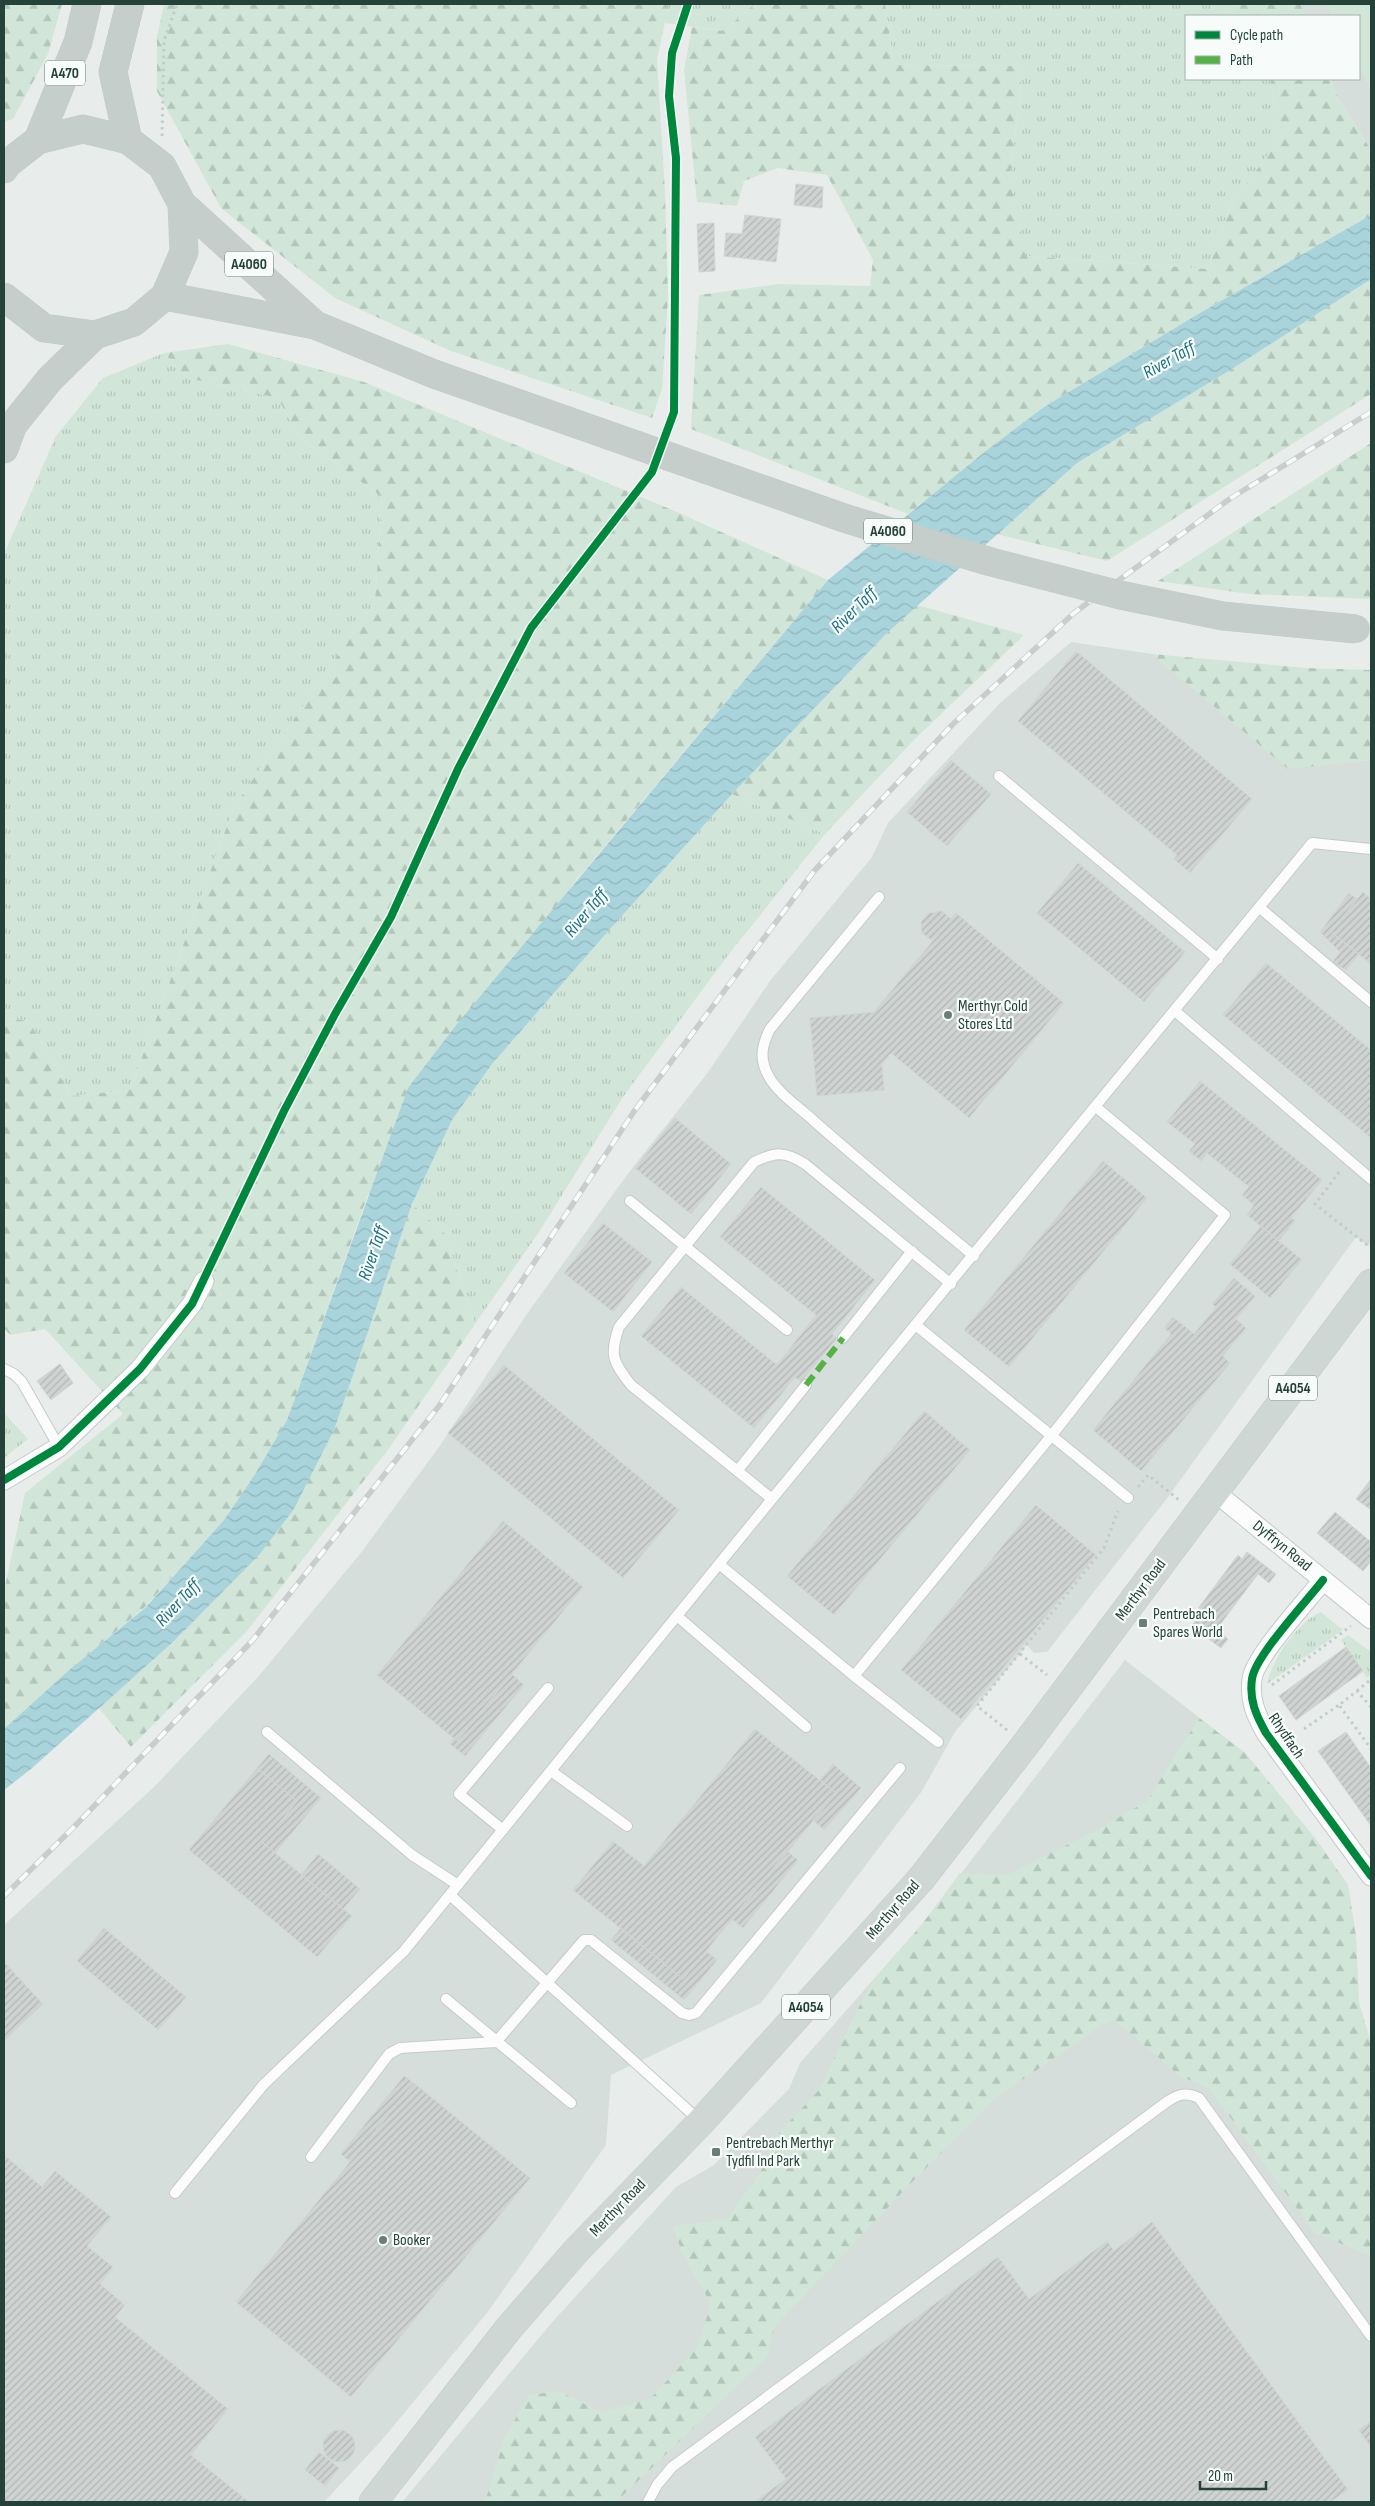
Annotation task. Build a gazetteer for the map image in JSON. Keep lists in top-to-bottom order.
{
  "streets": {
    "highway": ["A470", "A4060"],
    "main road": ["A4054", "Merthyr Road"],
    "street": ["Dyffryn Road", "Rhydfach"]
  },
  "crossings": [
    ["Dyffryn Road", "Merthyr Road"],
    ["Dyffryn Road", "Rhydfach"]
  ],
  "water": ["River Taff"],
  "places": {
    "other": ["Merthyr Cold Stores Ltd", "Booker"],
    "transit": ["Pentrebach Spares World", "Pentrebach Merthyr Tydfil Ind Park"]
  },
  "legend": ["Cycle path", "Path"],
  "scale_bar": "20 m"
}
